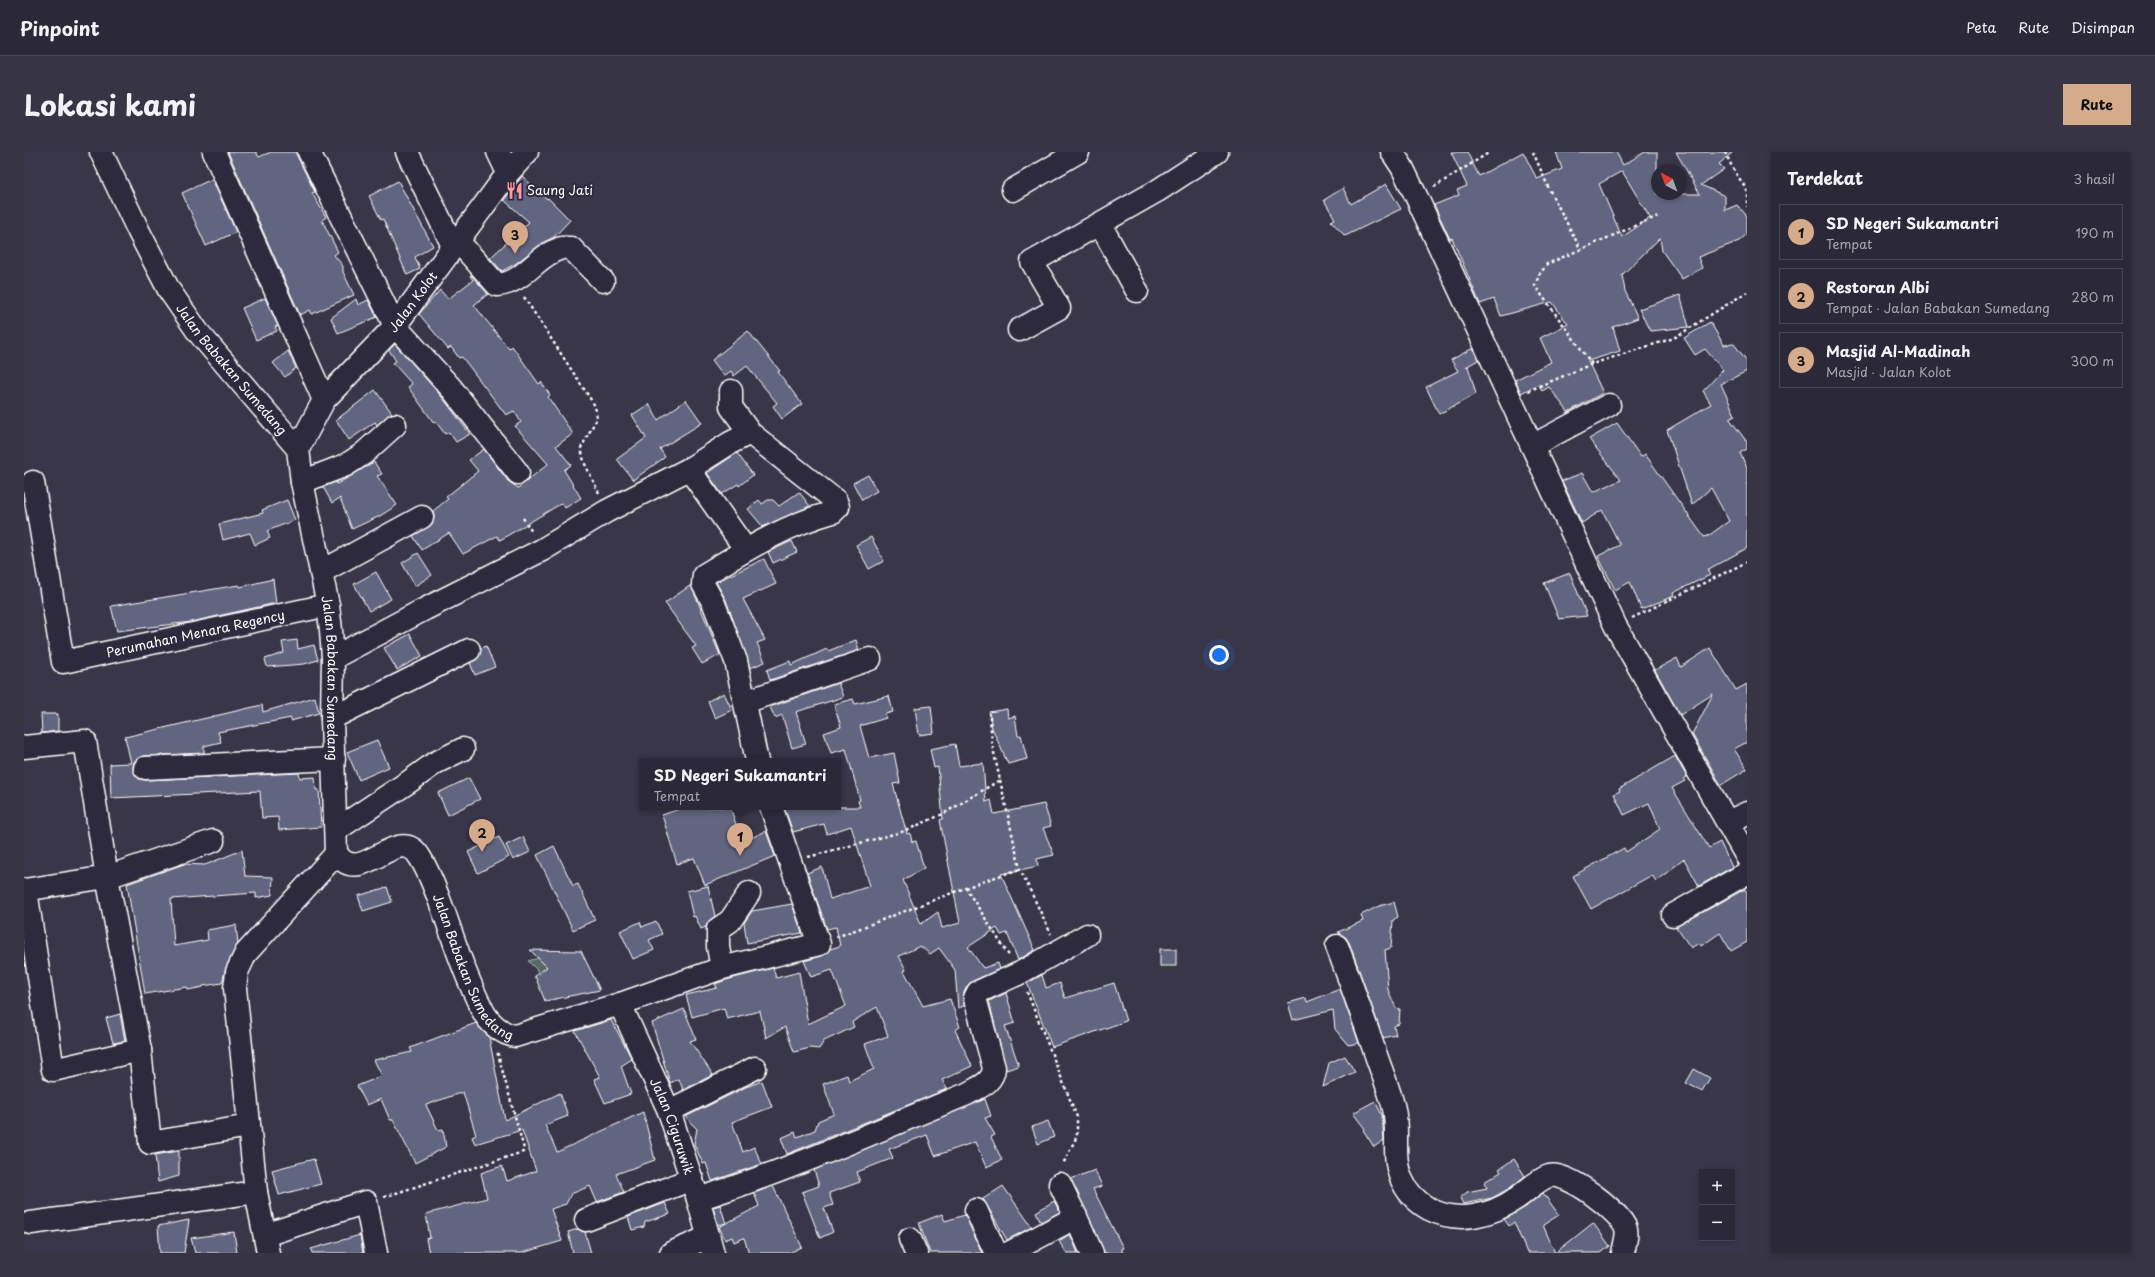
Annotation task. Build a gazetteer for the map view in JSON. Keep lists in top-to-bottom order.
{
  "streets": {
    "street": [
      "Jalan Kolot",
      "Jalan Babakan Sumedang",
      "Perumahan Menara Regency",
      "Jalan Ciguruwik"
    ]
  },
  "crossings": [
    ["Jalan Kolot", "Jalan Babakan Sumedang"],
    ["Jalan Babakan Sumedang", "Perumahan Menara Regency"],
    ["Jalan Babakan Sumedang", "Jalan Ciguruwik"]
  ],
  "places": {
    "restaurant": ["Saung Jati"]
  },
  "north": "top left",
  "page": {
    "header": "Pinpoint",
    "nav": ["Peta", "Rute", "Disimpan"],
    "title": "Lokasi kami",
    "buttons": "Rute",
    "heading": ["Terdekat", "3 hasil"],
    "list": [
      {
        "mark": "1",
        "name": "SD Negeri Sukamantri",
        "note": "Tempat",
        "value": "190 m"
      },
      {
        "mark": "2",
        "name": "Restoran Albi",
        "note": "Tempat · Jalan Babakan Sumedang",
        "value": "280 m"
      },
      {
        "mark": "3",
        "name": "Masjid Al-Madinah",
        "note": "Masjid · Jalan Kolot",
        "value": "300 m"
      }
    ],
    "pins": ["3", "2", "1"],
    "popup": ["SD Negeri Sukamantri", "Tempat"],
    "map_buttons": ["+", "−"]
  }
}
